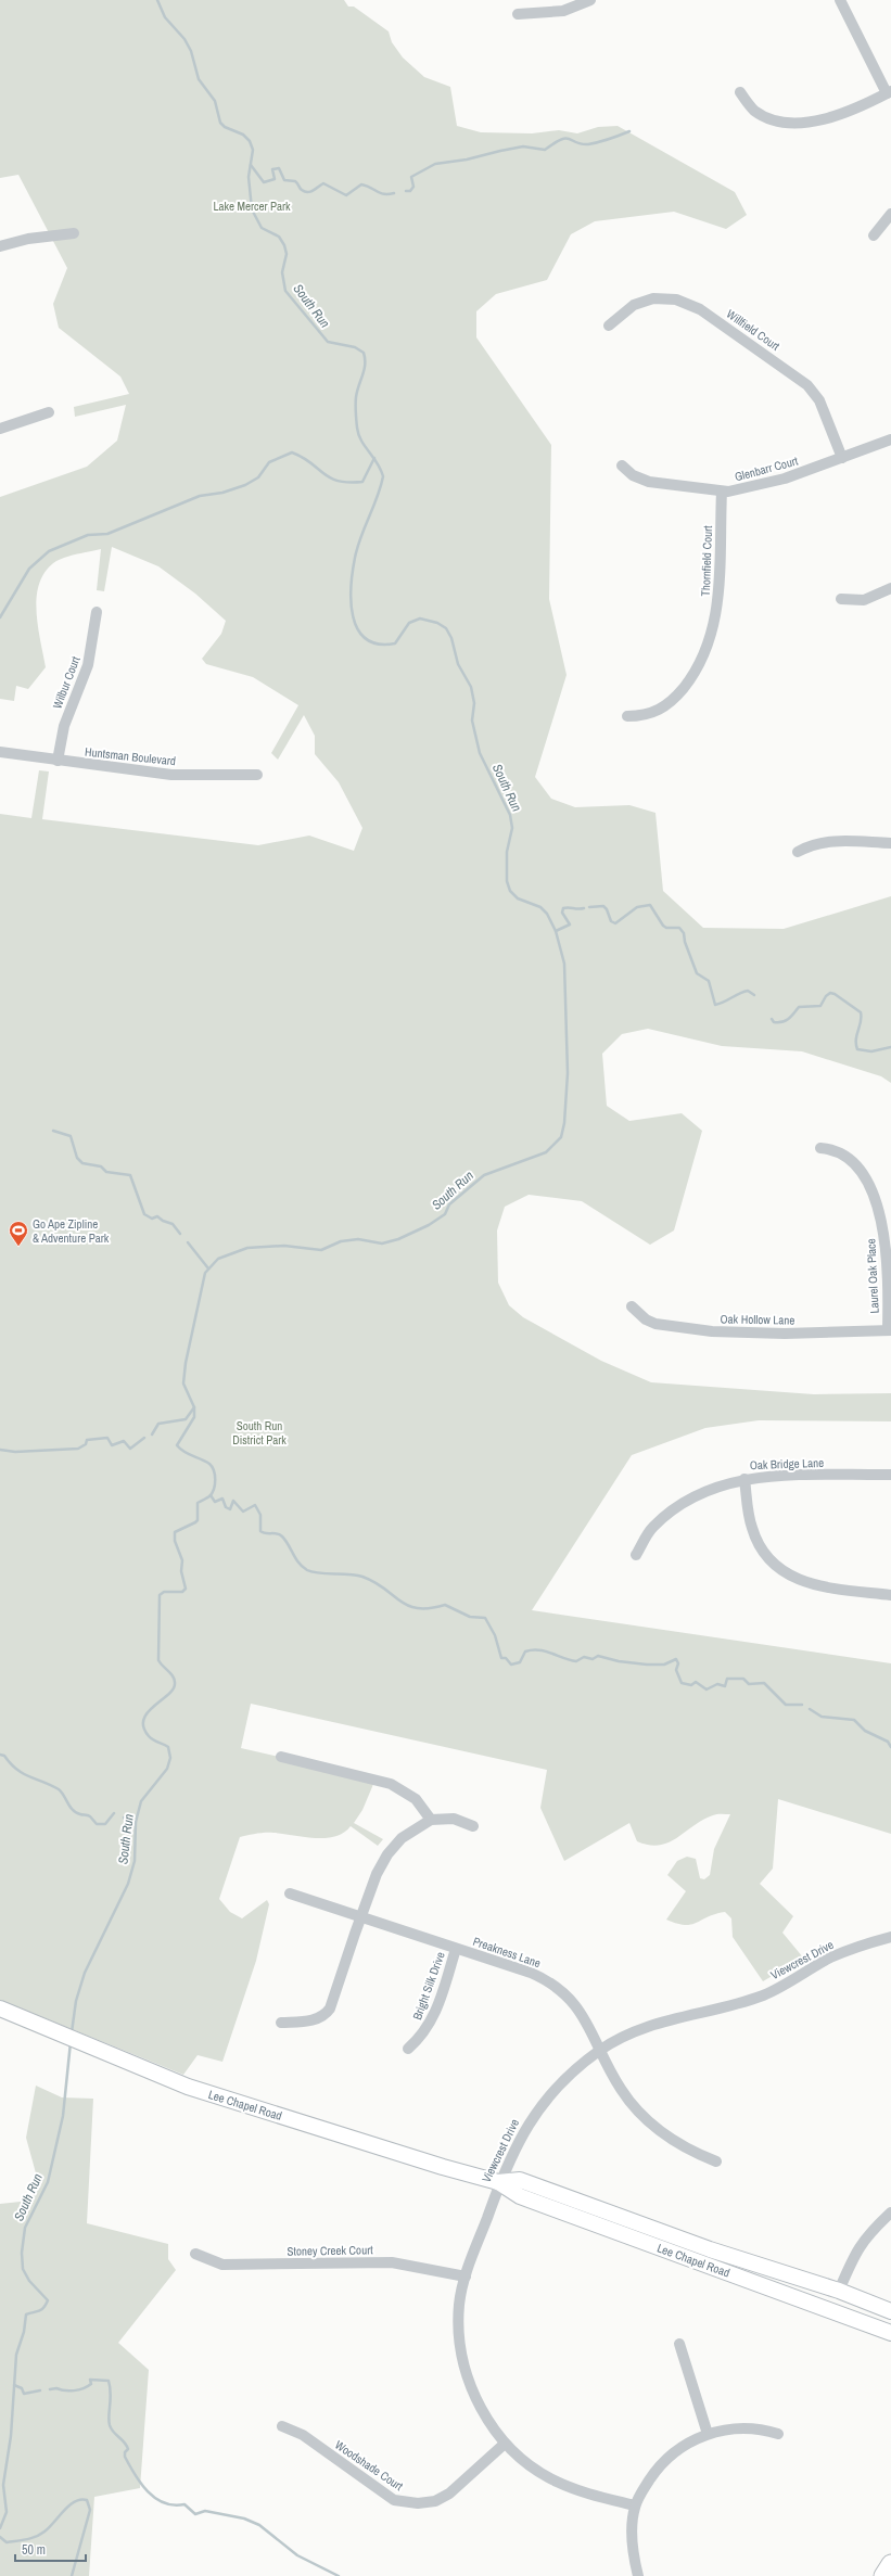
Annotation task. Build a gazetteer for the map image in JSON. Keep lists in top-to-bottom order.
{
  "streets": {
    "main road": ["Lee Chapel Road"],
    "street": [
      "Willfield Court",
      "Glenbarr Court",
      "Thornfield Court",
      "Wilbur Court",
      "Huntsman Boulevard",
      "Laurel Oak Place",
      "Oak Hollow Lane",
      "Oak Bridge Lane",
      "Preakness Lane",
      "Viewcrest Drive",
      "Bright Silk Drive",
      "Stoney Creek Court",
      "Woodshade Court"
    ]
  },
  "crossings": [
    ["Willfield Court", "Glenbarr Court"],
    ["Glenbarr Court", "Thornfield Court"],
    ["Wilbur Court", "Huntsman Boulevard"],
    ["Laurel Oak Place", "Oak Hollow Lane"],
    ["Preakness Lane", "Viewcrest Drive"],
    ["Preakness Lane", "Bright Silk Drive"],
    ["Viewcrest Drive", "Lee Chapel Road"],
    ["Viewcrest Drive", "Stoney Creek Court"],
    ["Viewcrest Drive", "Woodshade Court"]
  ],
  "water": ["South Run"],
  "parks": ["Lake Mercer Park", "South Run District Park"],
  "places": {
    "sports": ["Go Ape Zipline & Adventure Park"]
  },
  "scale_bar": "50 m"
}
